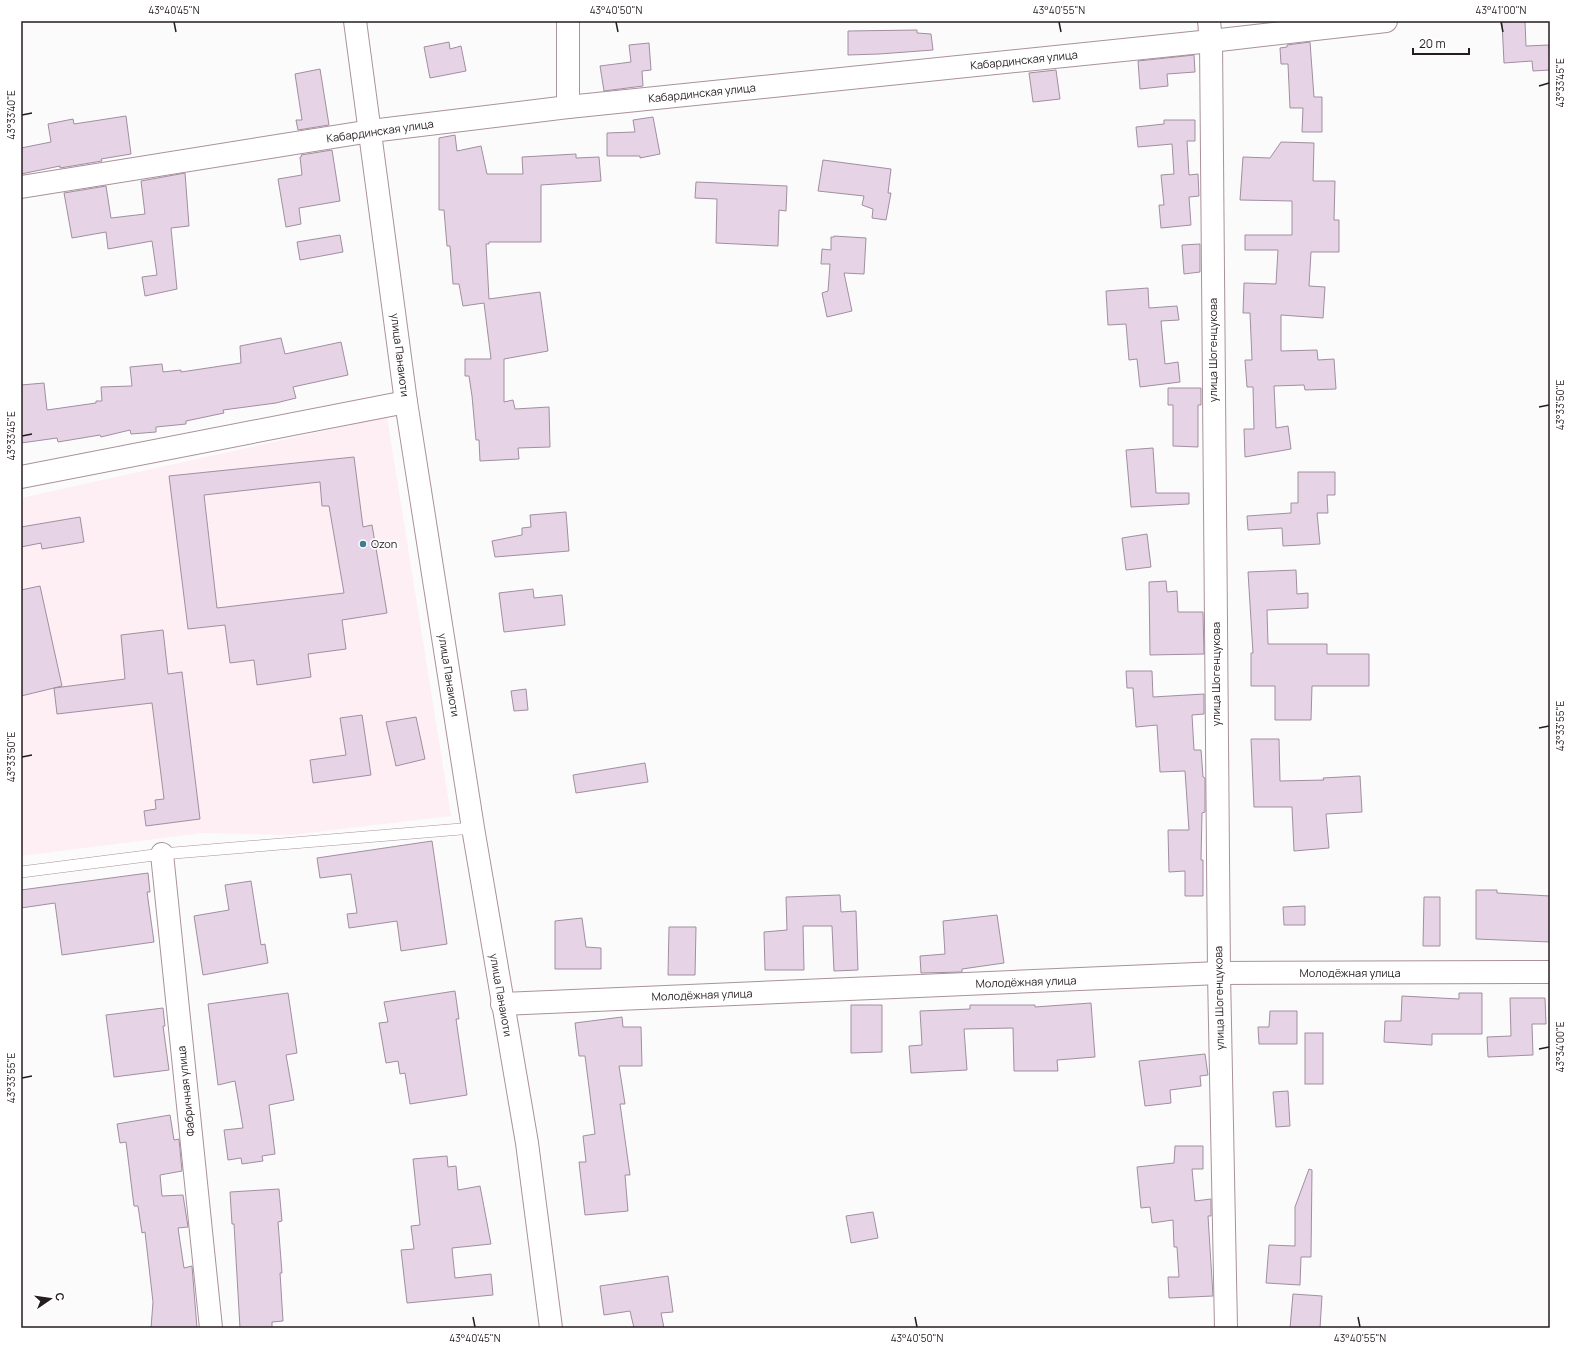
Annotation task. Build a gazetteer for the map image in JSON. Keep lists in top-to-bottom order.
{
  "streets": {
    "street": [
      "Кабардинская улица",
      "улица Шогенцукова",
      "улица Панаиоти",
      "Молодёжная улица",
      "Фабричная улица"
    ]
  },
  "crossings": [
    ["Кабардинская улица", "улица Шогенцукова"],
    ["Кабардинская улица", "улица Панаиоти"],
    ["улица Шогенцукова", "Молодёжная улица"],
    ["улица Панаиоти", "Молодёжная улица"]
  ],
  "places": ["Ozon"],
  "scale_bar": "20 m",
  "north": "right",
  "coordinates": [
    "43°40'45\"N",
    "43°40'50\"N",
    "43°40'55\"N",
    "43°41'00\"N",
    "43°33'45\"E",
    "43°33'40\"E",
    "43°33'50\"E",
    "43°33'55\"E",
    "43°34'00\"E"
  ]
}
